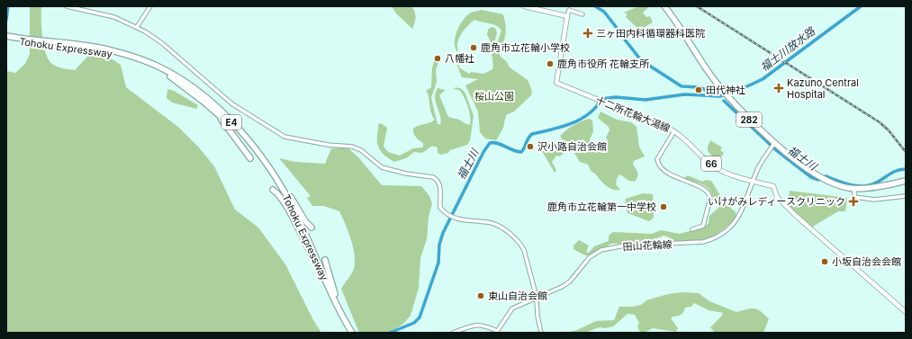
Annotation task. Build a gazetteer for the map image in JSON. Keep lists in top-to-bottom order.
{
  "streets": {
    "highway": ["Tohoku Expressway", "282", "E4"],
    "main road": ["十二所花輪大湯線", "66"],
    "street": ["田山花輪線"]
  },
  "crossings": [
    ["十二所花輪大湯線", "田山花輪線"],
    ["282", "田山花輪線"]
  ],
  "water": ["福士川放水路", "福士川"],
  "parks": ["桜山公園"],
  "places": {
    "health": ["三ヶ田内科循環器科医院", "Kazuno Central Hospital", "いけがみレディースクリニック"],
    "other": [
      "鹿角市立花輪小学校",
      "八幡社",
      "鹿角市役所 花輪支所",
      "田代神社",
      "沢小路自治会館",
      "鹿角市立花輪第一中学校",
      "小坂自治会会館",
      "東山自治会館"
    ]
  }
}
